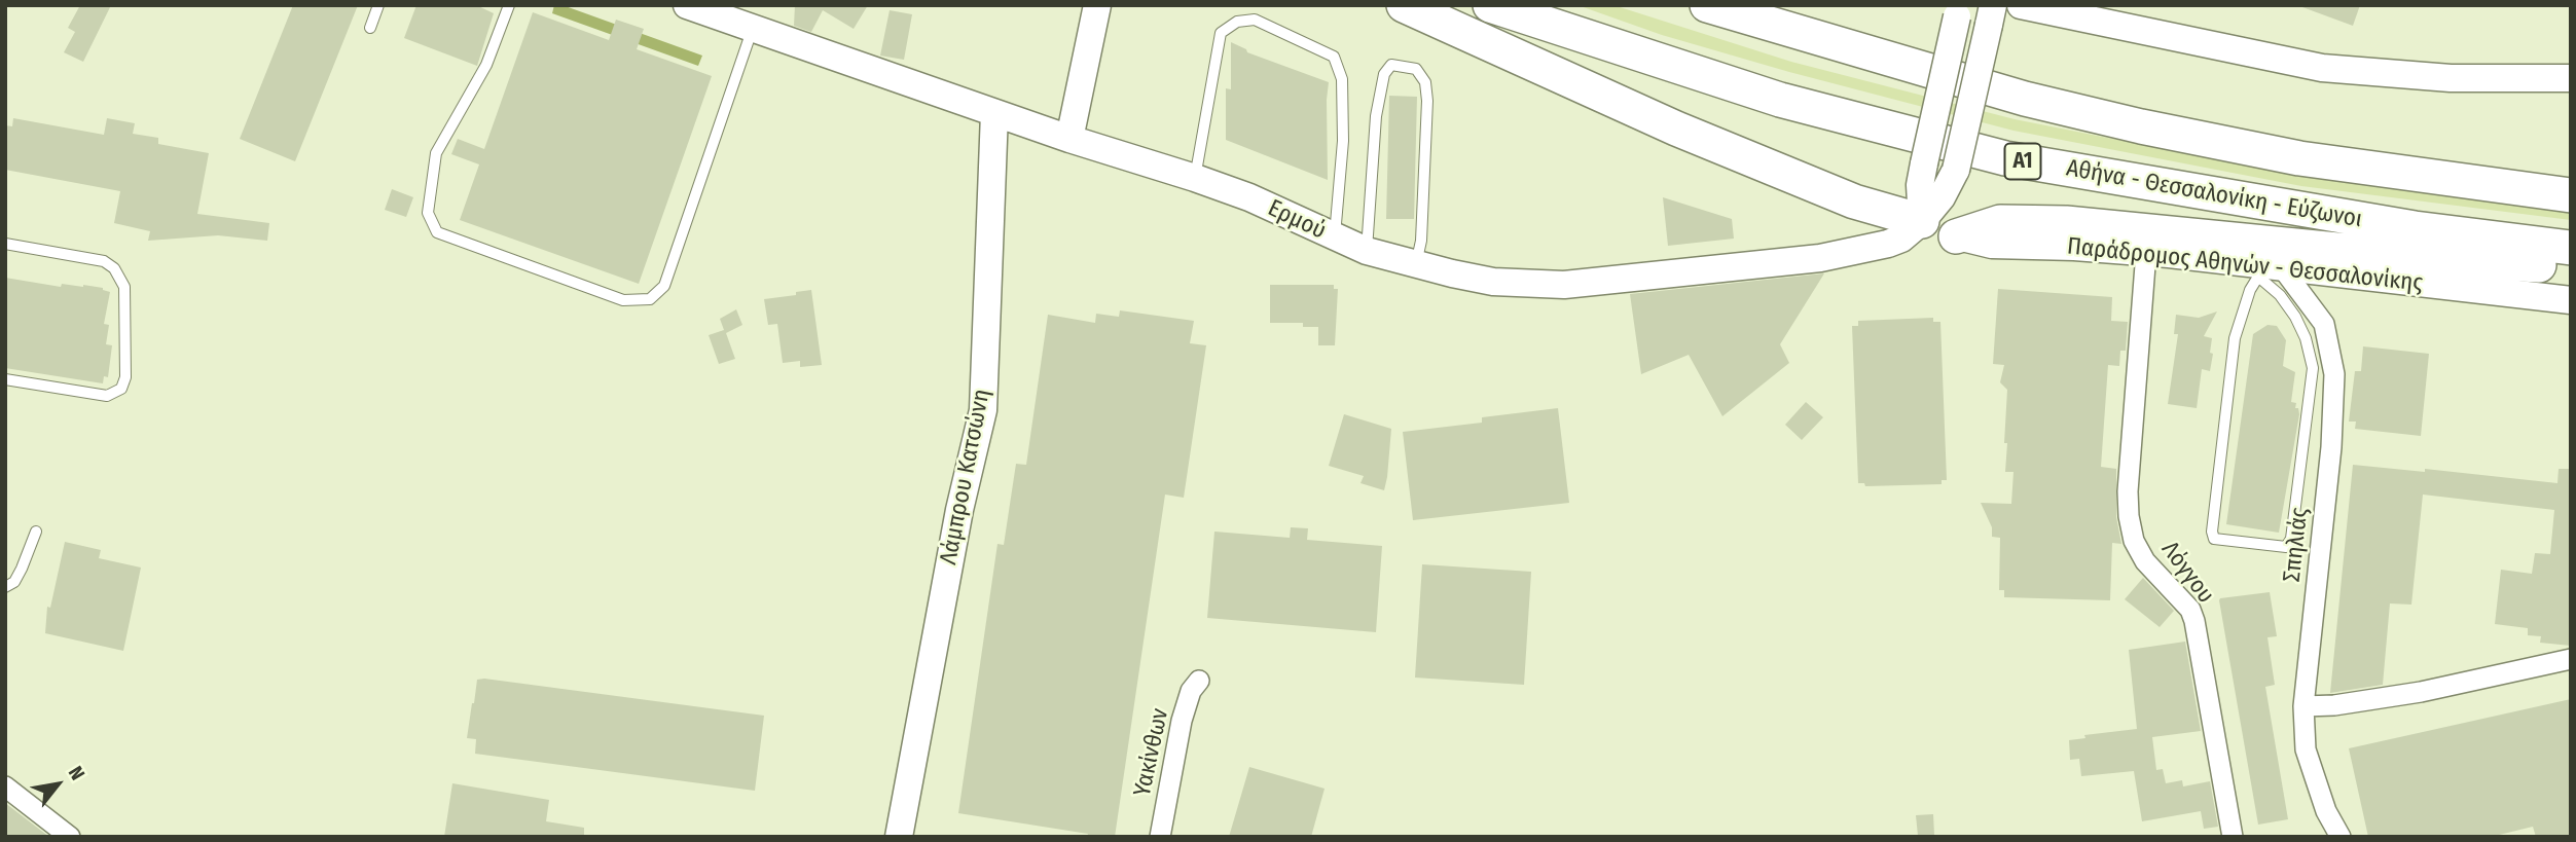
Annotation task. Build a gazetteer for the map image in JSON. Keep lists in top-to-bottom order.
{
  "streets": {
    "highway": ["Α1", "Αθήνα - Θεσσαλονίκη - Εύζωνοι"],
    "street": [
      "Ερμού",
      "Παράδρομος Αθηνών - Θεσσαλονίκης",
      "Λάμπρου Κατσώνη",
      "Σπηλιάς",
      "Λόγγου",
      "Υακίνθων"
    ]
  },
  "crossings": [
    ["Ερμού", "Παράδρομος Αθηνών - Θεσσαλονίκης"],
    ["Ερμού", "Λάμπρου Κατσώνη"],
    ["Παράδρομος Αθηνών - Θεσσαλονίκης", "Σπηλιάς"],
    ["Παράδρομος Αθηνών - Θεσσαλονίκης", "Λόγγου"]
  ],
  "north": "top right"
}
